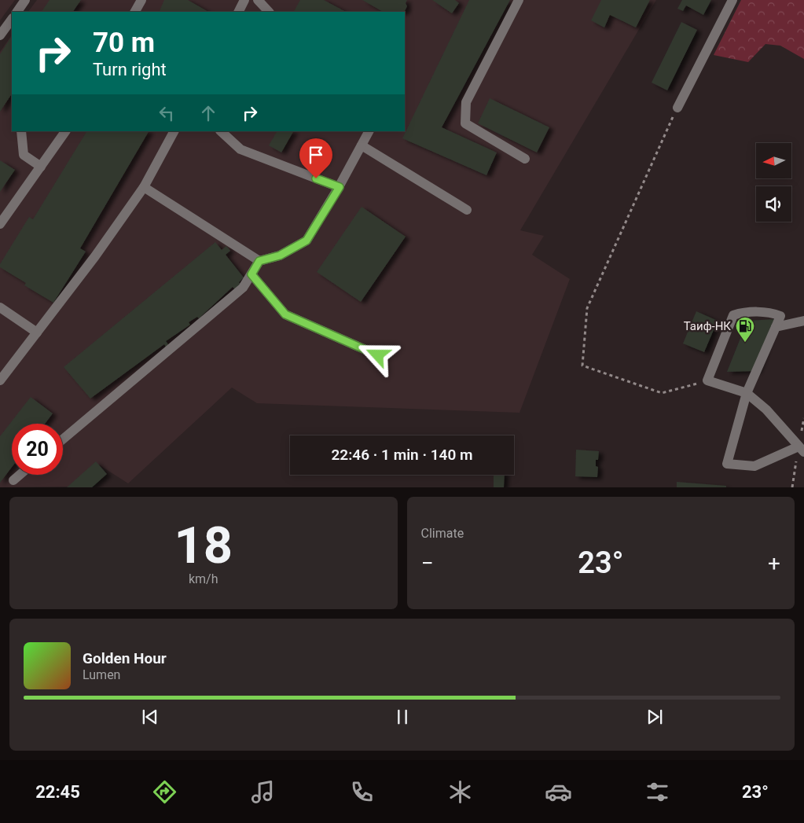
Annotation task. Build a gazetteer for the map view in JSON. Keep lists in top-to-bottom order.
{
  "places": {
    "fuel station": ["Таиф-НК"]
  },
  "north": "left",
  "page": {
    "turn": ["70 m", "Turn right"],
    "limit": "20",
    "trip": "22:46 · 1 min · 140 m",
    "tile": [
      ["18", "km/h"],
      "Climate"
    ],
    "heat": ["−", "23°", "+"],
    "song": ["Golden Hour", "Lumen"],
    "tabs": ["22:45", "23°"]
  }
}
